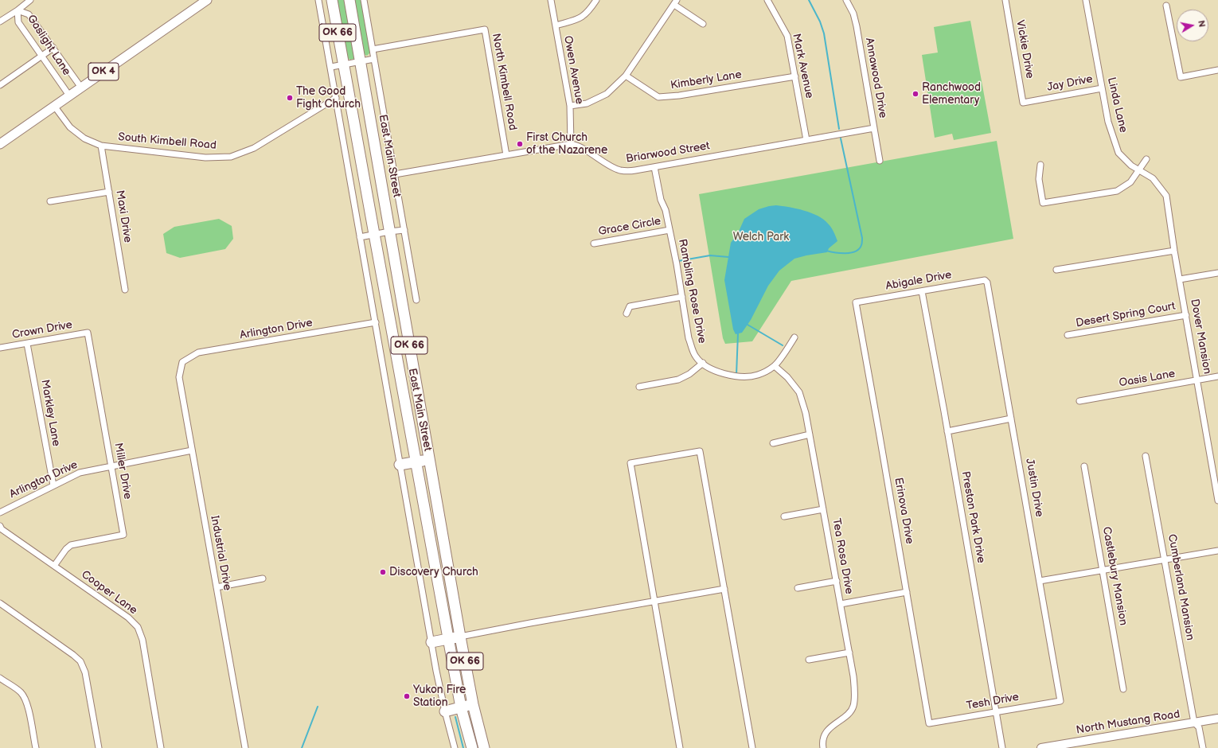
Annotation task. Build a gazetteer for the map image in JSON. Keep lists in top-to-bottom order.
{
  "streets": {
    "highway": ["OK 66", "East Main Street"],
    "main road": ["OK 4"],
    "street": [
      "Gaslight Lane",
      "Vickie Drive",
      "Mark Avenue",
      "Owen Avenue",
      "Annawood Drive",
      "Kimberly Lane",
      "North Kimbell Road",
      "Jay Drive",
      "Linda Lane",
      "South Kimbell Road",
      "Briarwood Street",
      "Maxi Drive",
      "Grace Circle",
      "Abigale Drive",
      "Rambling Rose Drive",
      "Desert Spring Court",
      "Arlington Drive",
      "Crown Drive",
      "Dover Mansion",
      "Oasis Lane",
      "Markley Lane",
      "Miller Drive",
      "Justin Drive",
      "Erinova Drive",
      "Preston Park Drive",
      "Industrial Drive",
      "Tea Rosa Drive",
      "Castlebury Mansion",
      "Cumberland Mansion",
      "Cooper Lane",
      "Tesh Drive",
      "North Mustang Road"
    ]
  },
  "crossings": [
    ["Gaslight Lane", "OK 4"],
    ["Vickie Drive", "Jay Drive"],
    ["Mark Avenue", "Kimberly Lane"],
    ["Mark Avenue", "Briarwood Street"],
    ["Owen Avenue", "Briarwood Street"],
    ["OK 4", "South Kimbell Road"],
    ["Annawood Drive", "Briarwood Street"],
    ["North Kimbell Road", "East Main Street"],
    ["Jay Drive", "Linda Lane"],
    ["Linda Lane", "Dover Mansion"],
    ["South Kimbell Road", "Maxi Drive"],
    ["Briarwood Street", "Rambling Rose Drive"],
    ["Grace Circle", "Rambling Rose Drive"],
    ["Abigale Drive", "Justin Drive"],
    ["Abigale Drive", "Erinova Drive"],
    ["Abigale Drive", "Preston Park Drive"],
    ["Rambling Rose Drive", "Tea Rosa Drive"],
    ["Desert Spring Court", "Dover Mansion"],
    ["Arlington Drive", "Markley Lane"],
    ["Arlington Drive", "Miller Drive"],
    ["Arlington Drive", "Industrial Drive"],
    ["Crown Drive", "Markley Lane"],
    ["Crown Drive", "Miller Drive"],
    ["Dover Mansion", "Oasis Lane"],
    ["Miller Drive", "Cooper Lane"],
    ["Justin Drive", "Tesh Drive"],
    ["Erinova Drive", "Tesh Drive"],
    ["Preston Park Drive", "Tesh Drive"],
    ["Cumberland Mansion", "North Mustang Road"]
  ],
  "parks": ["Welch Park"],
  "places": [
    "Ranchwood Elementary",
    "The Good Fight Church",
    "First Church of the Nazarene",
    "Discovery Church",
    "Yukon Fire Station"
  ],
  "north": "right"
}
